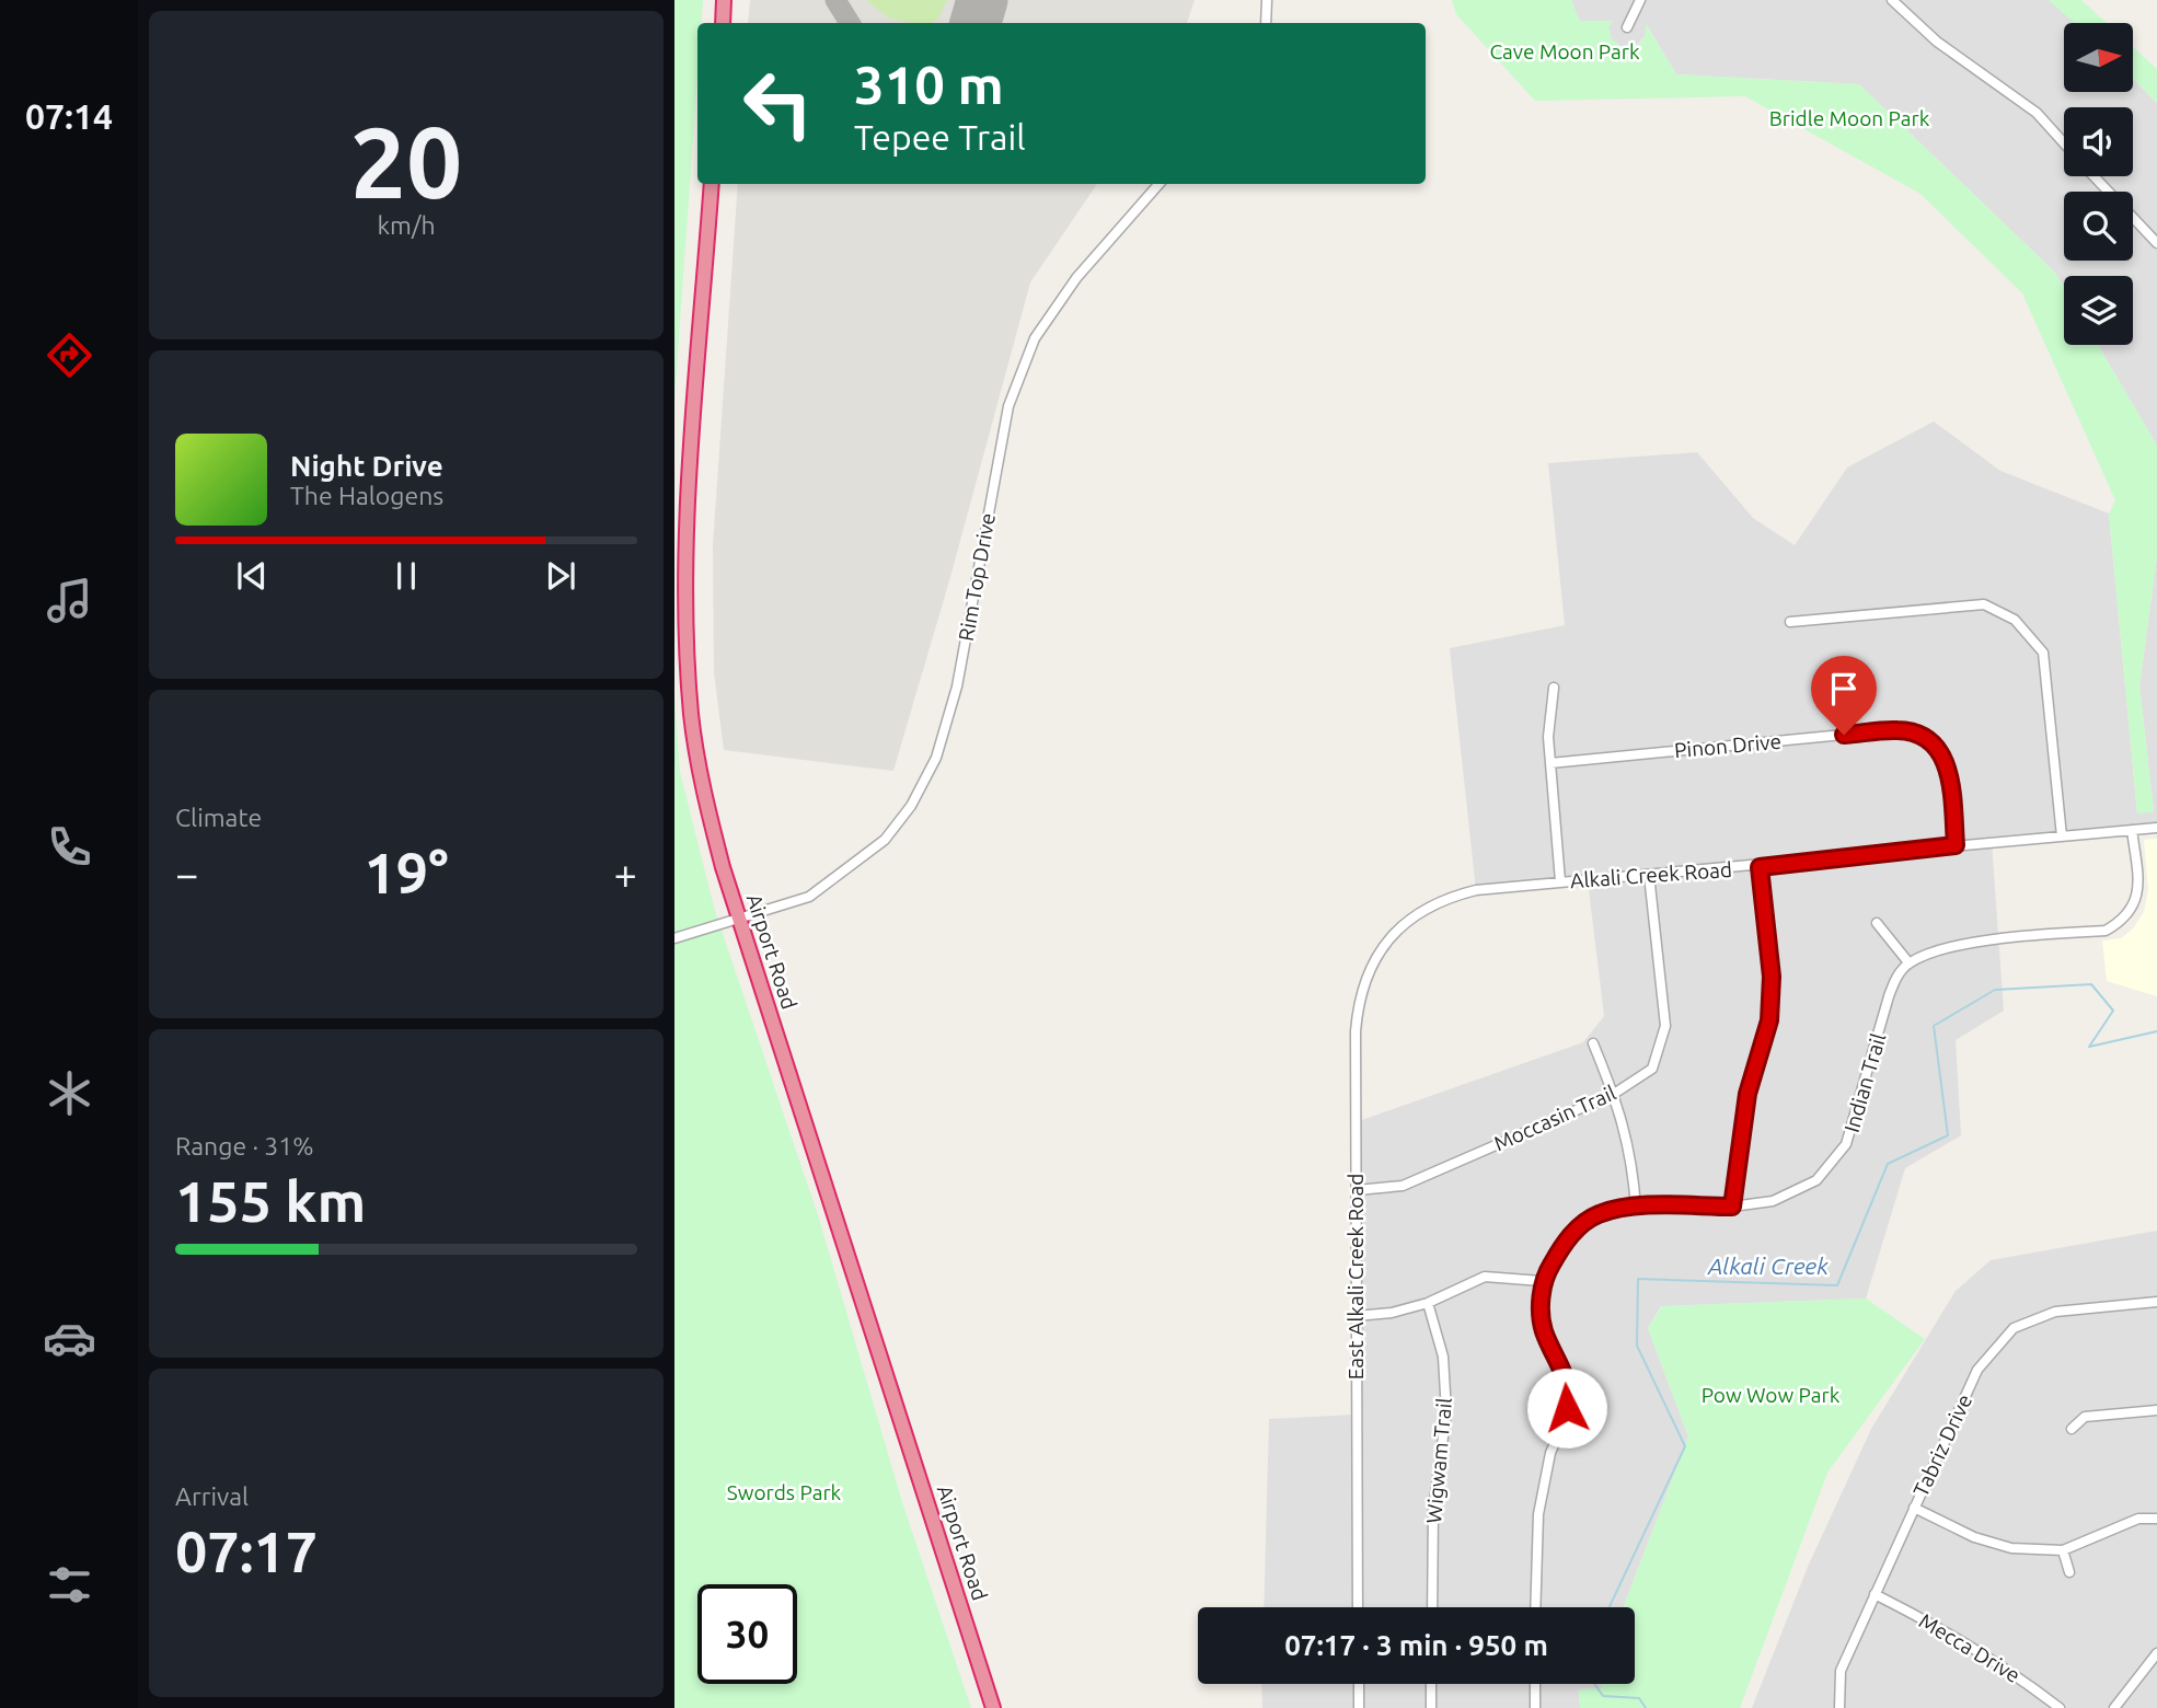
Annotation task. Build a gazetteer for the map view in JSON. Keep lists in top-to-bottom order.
{
  "streets": {
    "highway": ["Airport Road"],
    "street": [
      "Rim Top Drive",
      "Pinon Drive",
      "Alkali Creek Road",
      "Indian Trail",
      "Moccasin Trail",
      "East Alkali Creek Road",
      "Tabriz Drive",
      "Wigwam Trail",
      "Mecca Drive"
    ]
  },
  "crossings": [
    ["Rim Top Drive", "Airport Road"],
    ["Pinon Drive", "Alkali Creek Road"],
    ["Alkali Creek Road", "Moccasin Trail"],
    ["Alkali Creek Road", "East Alkali Creek Road"],
    ["Moccasin Trail", "East Alkali Creek Road"],
    ["Tabriz Drive", "Mecca Drive"]
  ],
  "water": ["Alkali Creek"],
  "parks": [
    "Cave Moon Park",
    "Bridle Moon Park",
    "Pow Wow Park",
    "Swords Park"
  ],
  "north": "right",
  "page": {
    "tabs": "07:14",
    "tile": [
      ["20", "km/h"],
      "Climate",
      ["Range · 31%", "155 km"],
      ["Arrival", "07:17"]
    ],
    "turn": ["310 m", "Tepee Trail"],
    "song": ["Night Drive", "The Halogens"],
    "heat": ["−", "19°", "+"],
    "limit": "30",
    "trip": "07:17 · 3 min · 950 m"
  }
}
